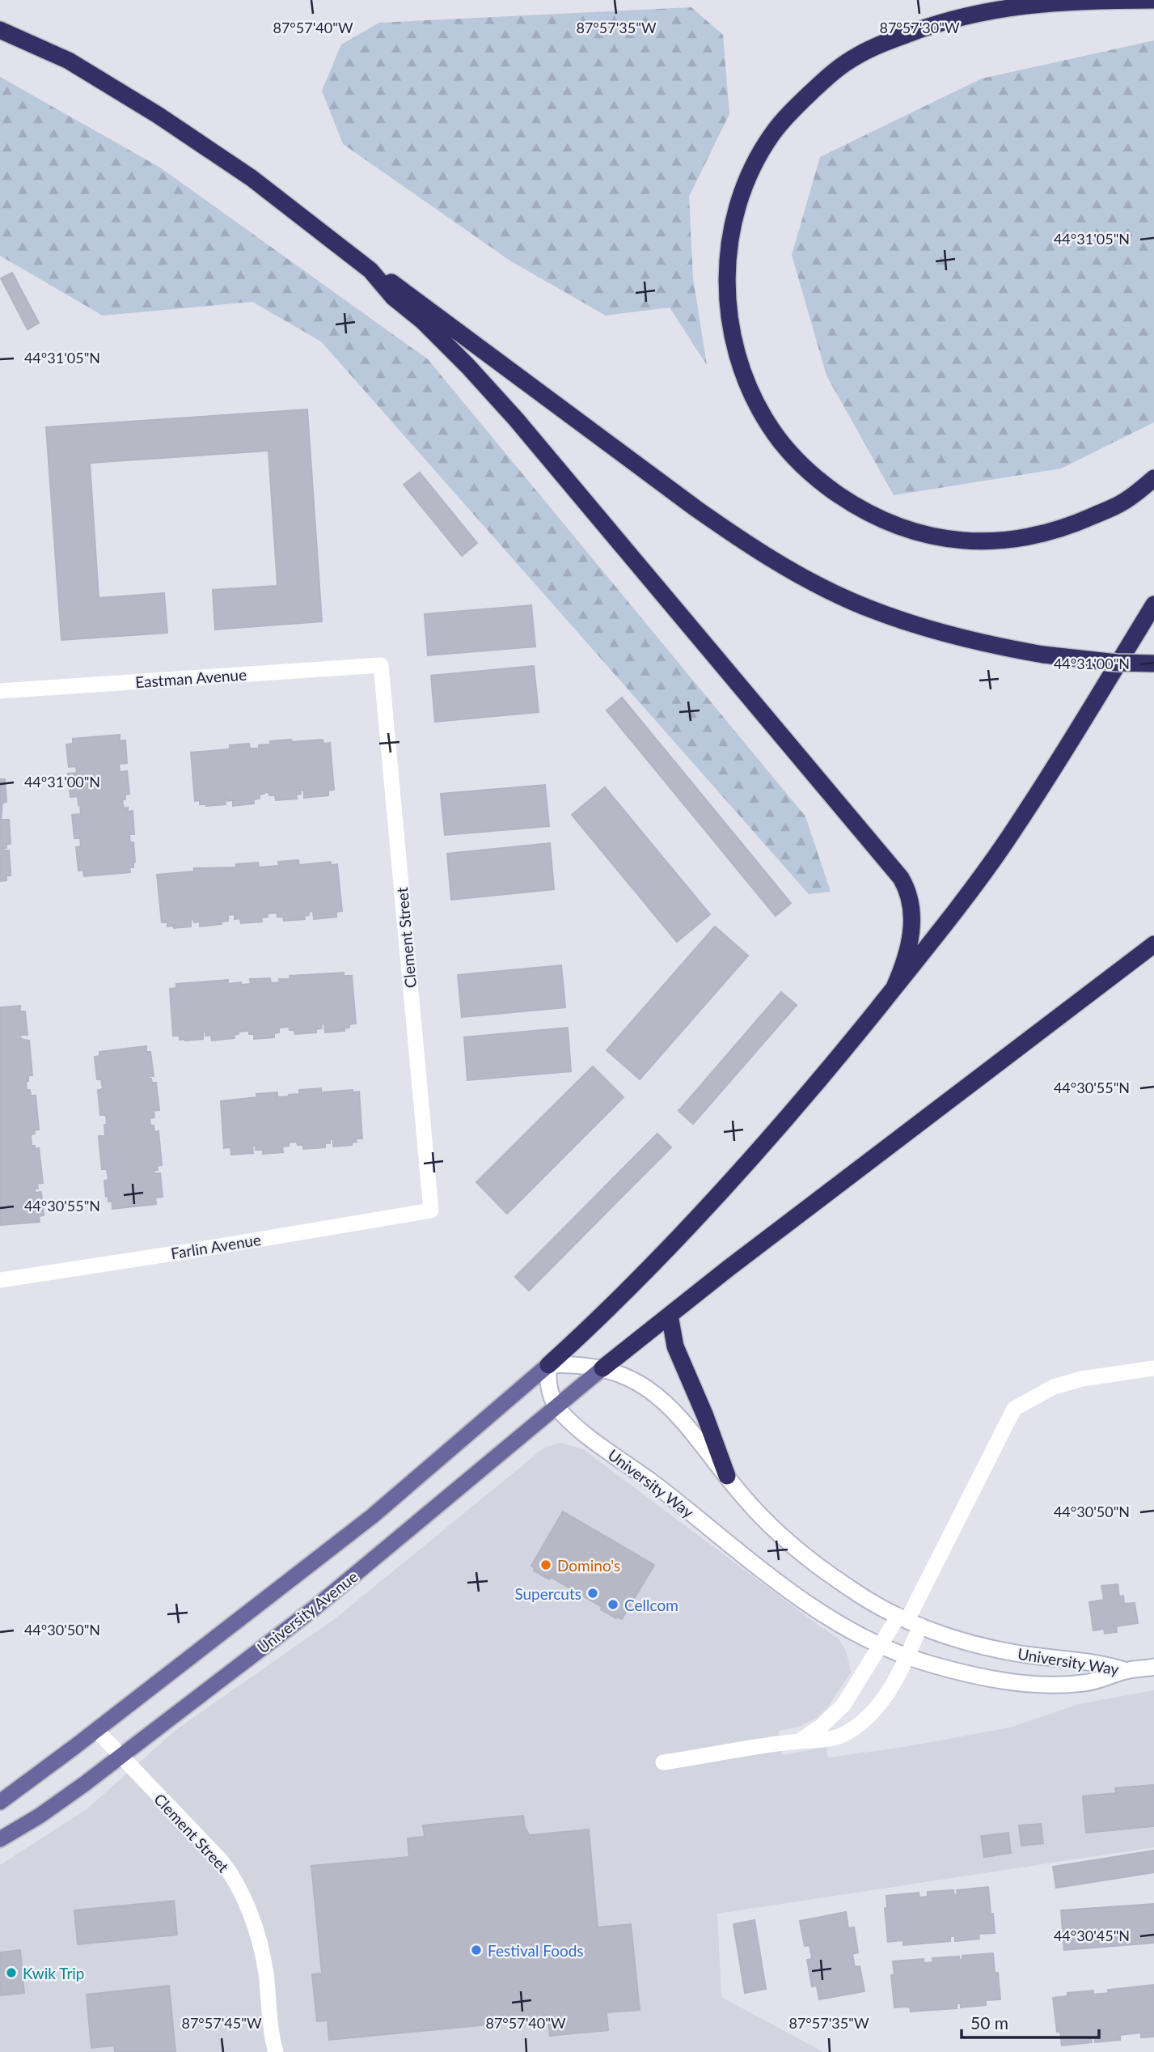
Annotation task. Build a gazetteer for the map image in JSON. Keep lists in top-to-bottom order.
{
  "streets": {
    "main road": ["University Avenue"],
    "street": [
      "Eastman Avenue",
      "Clement Street",
      "Farlin Avenue",
      "University Way"
    ]
  },
  "crossings": [
    ["Eastman Avenue", "Clement Street"],
    ["Clement Street", "Farlin Avenue"],
    ["Clement Street", "University Avenue"],
    ["University Way", "University Avenue"]
  ],
  "places": [
    "Domino's",
    "Supercuts",
    "Cellcom",
    "Festival Foods",
    "Kwik Trip"
  ],
  "scale_bar": "50 m",
  "coordinates": [
    "87°57'40\"W",
    "87°57'35\"W",
    "87°57'30\"W",
    "44°31'05\"N",
    "44°31'00\"N",
    "44°30'55\"N",
    "44°30'50\"N",
    "44°30'45\"N",
    "87°57'45\"W"
  ]
}
